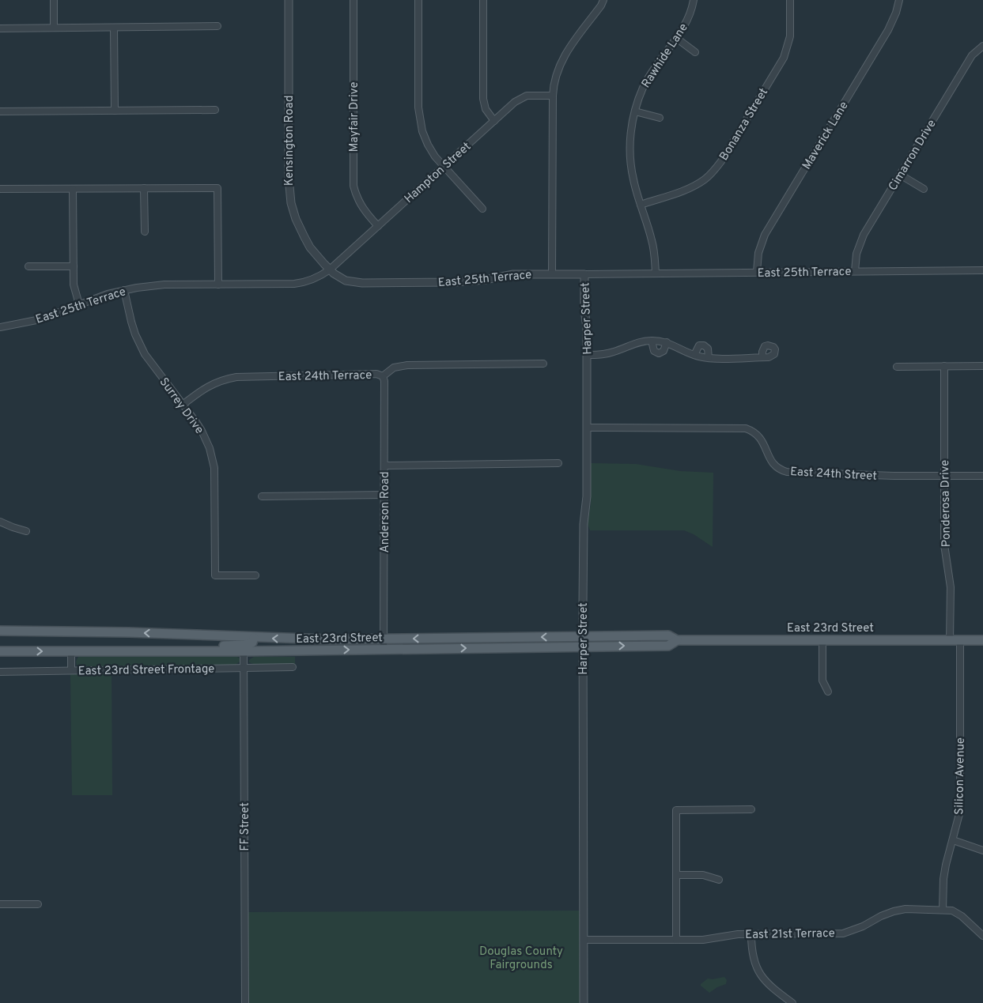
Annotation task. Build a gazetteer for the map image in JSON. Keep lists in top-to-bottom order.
{
  "streets": {
    "main road": ["East 23rd Street"],
    "street": [
      "Rawhide Lane",
      "Mayfair Drive",
      "Bonanza Street",
      "Maverick Lane",
      "Kensington Road",
      "Cimarron Drive",
      "Hampton Street",
      "East 25th Terrace",
      "Harper Street",
      "East 24th Terrace",
      "Surrey Drive",
      "East 24th Street",
      "Ponderosa Drive",
      "Anderson Road",
      "East 23rd Street Frontage",
      "Silicon Avenue",
      "FF Street",
      "East 21st Terrace"
    ]
  },
  "crossings": [
    ["Rawhide Lane", "Bonanza Street"],
    ["Rawhide Lane", "East 25th Terrace"],
    ["Mayfair Drive", "Hampton Street"],
    ["Maverick Lane", "East 25th Terrace"],
    ["Kensington Road", "Hampton Street"],
    ["Kensington Road", "East 25th Terrace"],
    ["Cimarron Drive", "East 25th Terrace"],
    ["Hampton Street", "East 25th Terrace"],
    ["East 25th Terrace", "Harper Street"],
    ["East 25th Terrace", "Surrey Drive"],
    ["Harper Street", "East 24th Street"],
    ["Harper Street", "East 23rd Street"],
    ["Harper Street", "East 21st Terrace"],
    ["East 24th Terrace", "Surrey Drive"],
    ["East 24th Terrace", "Anderson Road"],
    ["East 24th Street", "Ponderosa Drive"],
    ["Ponderosa Drive", "East 23rd Street"],
    ["Anderson Road", "East 23rd Street"],
    ["East 23rd Street", "Silicon Avenue"],
    ["East 23rd Street", "FF Street"],
    ["East 23rd Street Frontage", "FF Street"],
    ["Silicon Avenue", "East 21st Terrace"]
  ],
  "parks": ["Douglas County Fairgrounds"]
}
